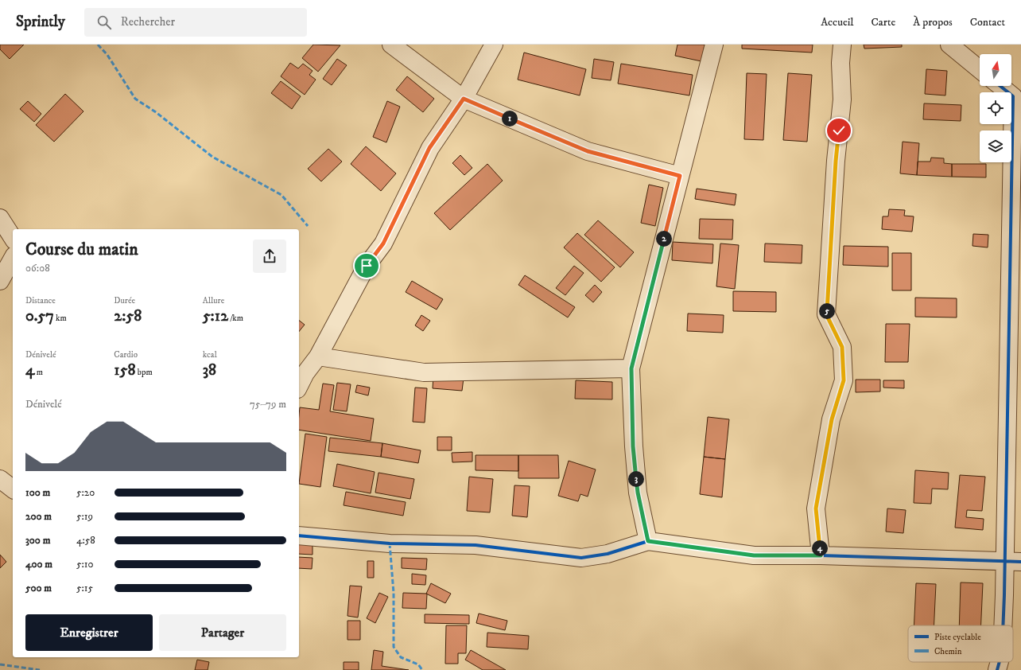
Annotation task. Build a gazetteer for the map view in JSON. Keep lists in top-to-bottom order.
{
  "legend": ["Piste cyclable", "Chemin"],
  "north": "top",
  "page": {
    "header": "Sprintly",
    "search": "Rechercher",
    "nav": [
      "Accueil",
      "Carte",
      "À propos",
      "Contact"
    ],
    "pins": [
      "1",
      "2",
      "5",
      "3",
      "4"
    ],
    "heading": ["Course du matin", "06:08"],
    "stats": [
      ["Distance", "0.57 km"],
      ["Durée", "2:58"],
      ["Allure", "5:12 /km"],
      ["Dénivelé", "4 m"],
      ["Cardio", "158 bpm"],
      ["kcal", "38"]
    ],
    "chart": ["Dénivelé", "75–79 m"],
    "list": [
      {
        "name": "100 m",
        "note": "5:20"
      },
      {
        "name": "200 m",
        "note": "5:19"
      },
      {
        "name": "300 m",
        "note": "4:58"
      },
      {
        "name": "400 m",
        "note": "5:10"
      },
      {
        "name": "500 m",
        "note": "5:15"
      }
    ],
    "buttons": ["Enregistrer", "Partager"]
  }
}
